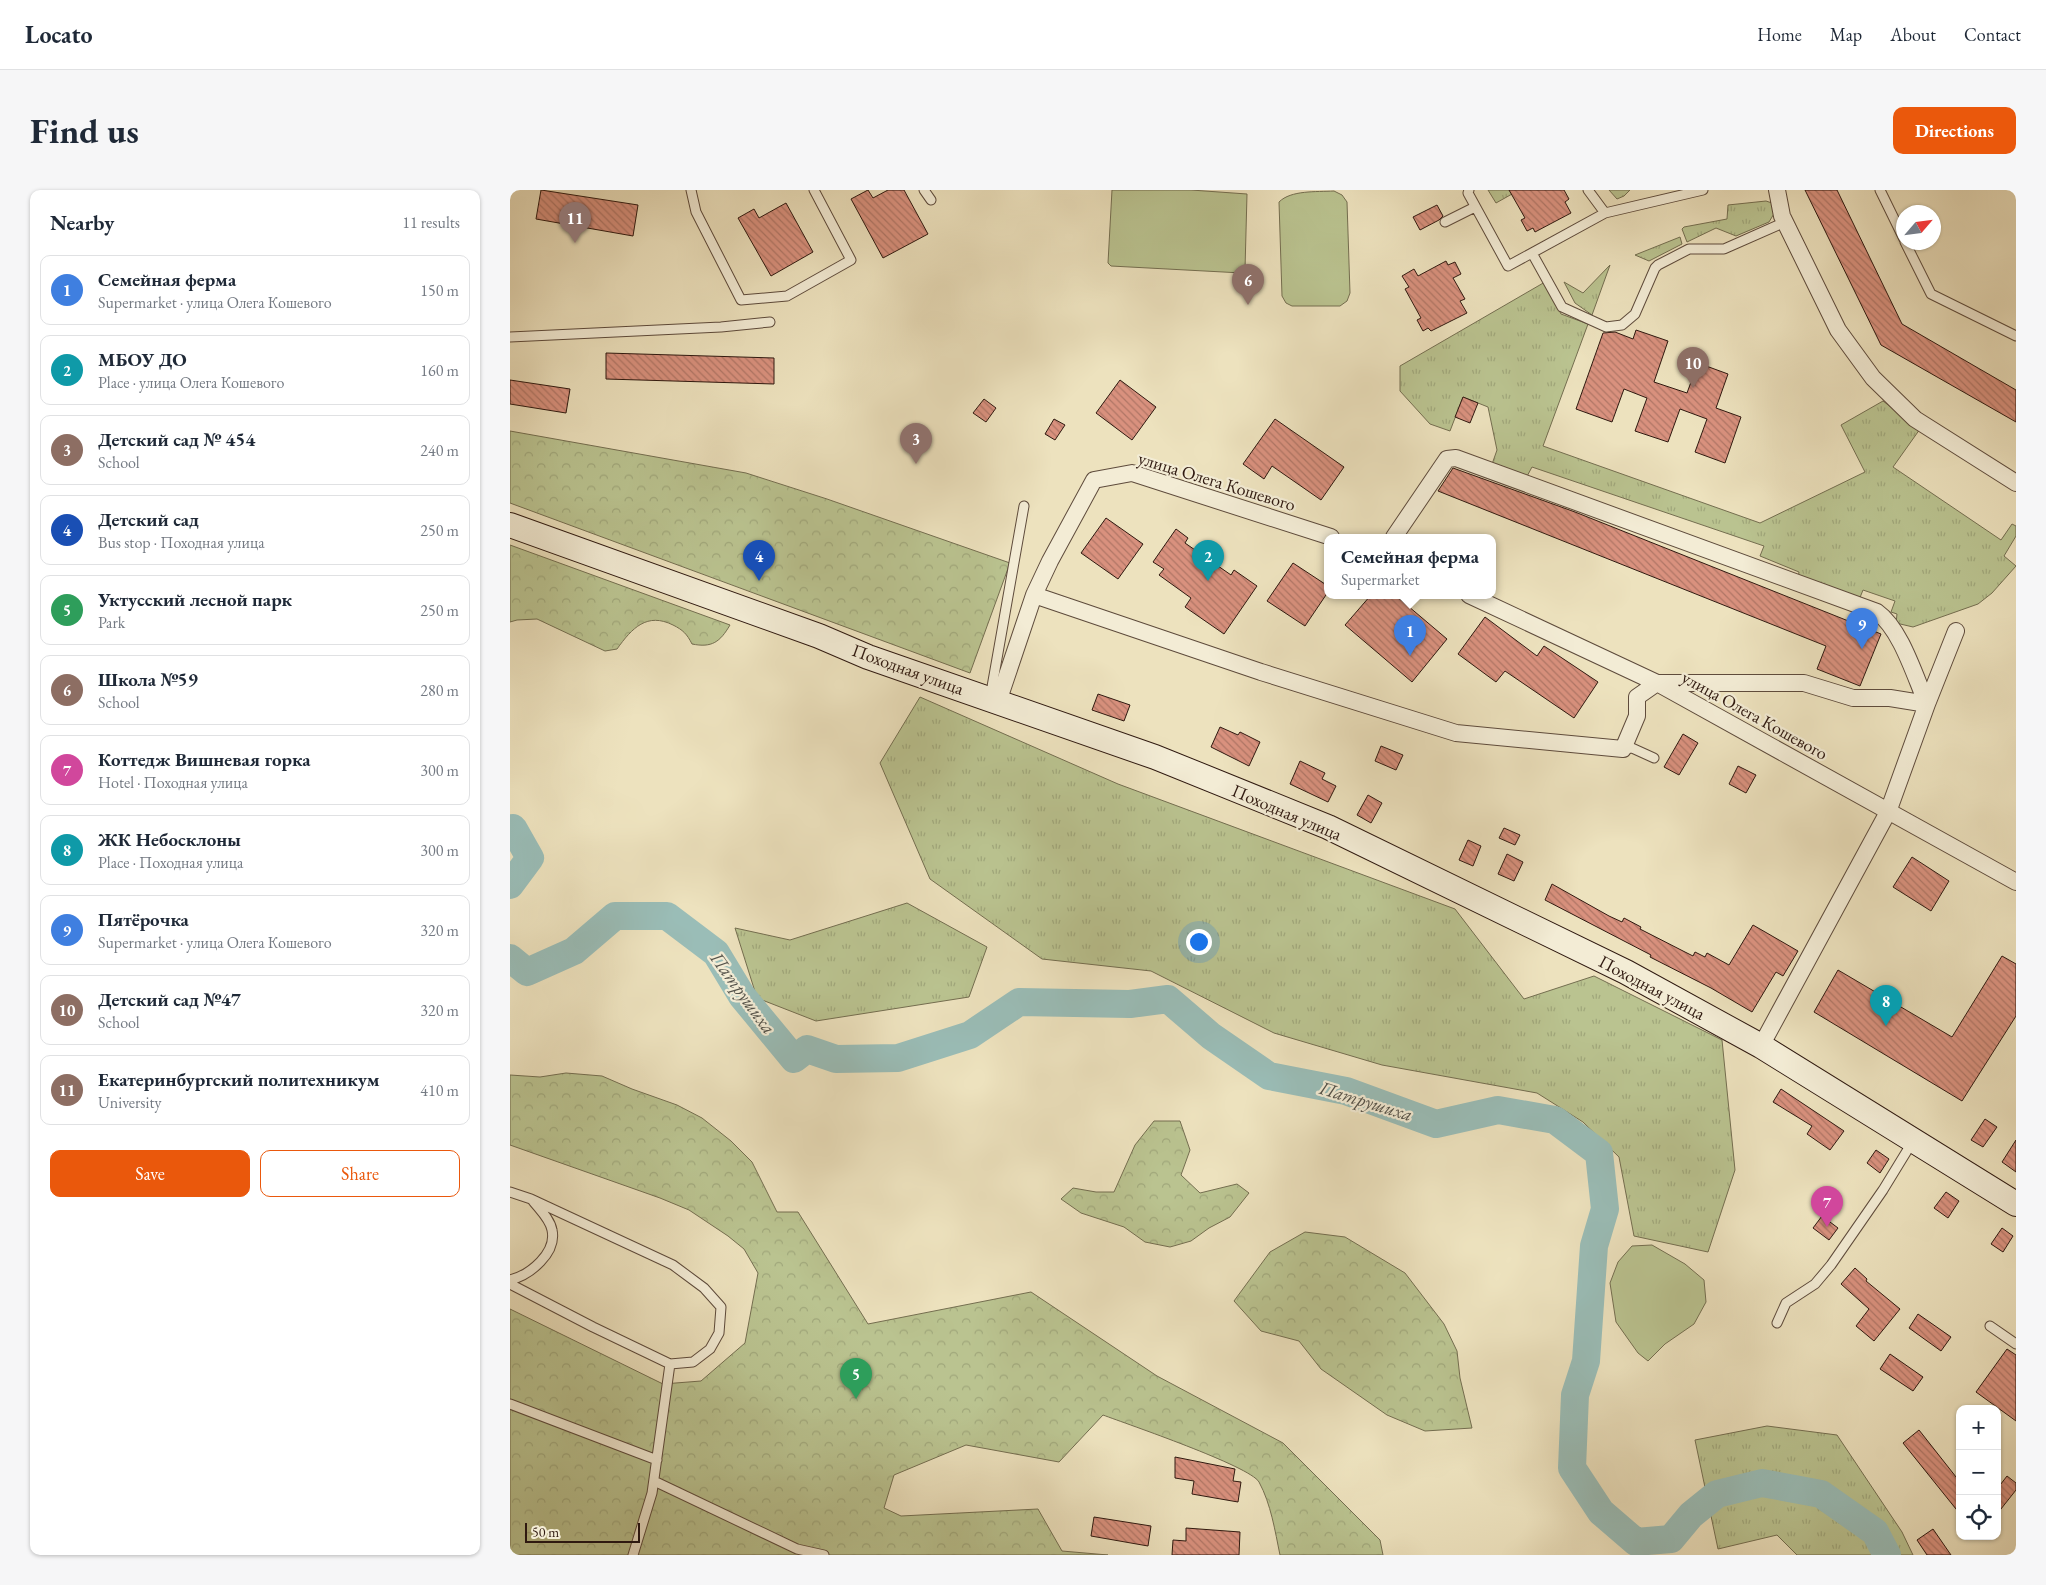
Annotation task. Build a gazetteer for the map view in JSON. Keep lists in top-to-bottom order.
{
  "streets": {
    "main road": ["Походная улица"],
    "street": ["улица Олега Кошевого"]
  },
  "crossings": [
    ["улица Олега Кошевого", "Походная улица"]
  ],
  "water": ["Патрушиха"],
  "scale_bar": "50 m",
  "north": "top right",
  "page": {
    "header": "Locato",
    "nav": [
      "Home",
      "Map",
      "About",
      "Contact"
    ],
    "buttons": [
      "Directions",
      ["Save", "Share"]
    ],
    "title": "Find us",
    "heading": ["Nearby", "11 results"],
    "pins": [
      "11",
      "6",
      "10",
      "3",
      "2",
      "4",
      "9",
      "1",
      "8",
      "7",
      "5"
    ],
    "list": [
      {
        "mark": "1",
        "name": "Семейная ферма",
        "note": "Supermarket · улица Олега Кошевого",
        "value": "150 m"
      },
      {
        "mark": "2",
        "name": "МБОУ ДО",
        "note": "Place · улица Олега Кошевого",
        "value": "160 m"
      },
      {
        "mark": "3",
        "name": "Детский сад № 454",
        "note": "School",
        "value": "240 m"
      },
      {
        "mark": "4",
        "name": "Детский сад",
        "note": "Bus stop · Походная улица",
        "value": "250 m"
      },
      {
        "mark": "5",
        "name": "Уктусский лесной парк",
        "note": "Park",
        "value": "250 m"
      },
      {
        "mark": "6",
        "name": "Школа №59",
        "note": "School",
        "value": "280 m"
      },
      {
        "mark": "7",
        "name": "Коттедж Вишневая горка",
        "note": "Hotel · Походная улица",
        "value": "300 m"
      },
      {
        "mark": "8",
        "name": "ЖК Небосклоны",
        "note": "Place · Походная улица",
        "value": "300 m"
      },
      {
        "mark": "9",
        "name": "Пятёрочка",
        "note": "Supermarket · улица Олега Кошевого",
        "value": "320 m"
      },
      {
        "mark": "10",
        "name": "Детский сад №47",
        "note": "School",
        "value": "320 m"
      },
      {
        "mark": "11",
        "name": "Екатеринбургский политехникум",
        "note": "University",
        "value": "410 m"
      }
    ],
    "popup": ["Семейная ферма", "Supermarket"],
    "map_buttons": ["+", "−"],
    "scale": "50 m"
  }
}
